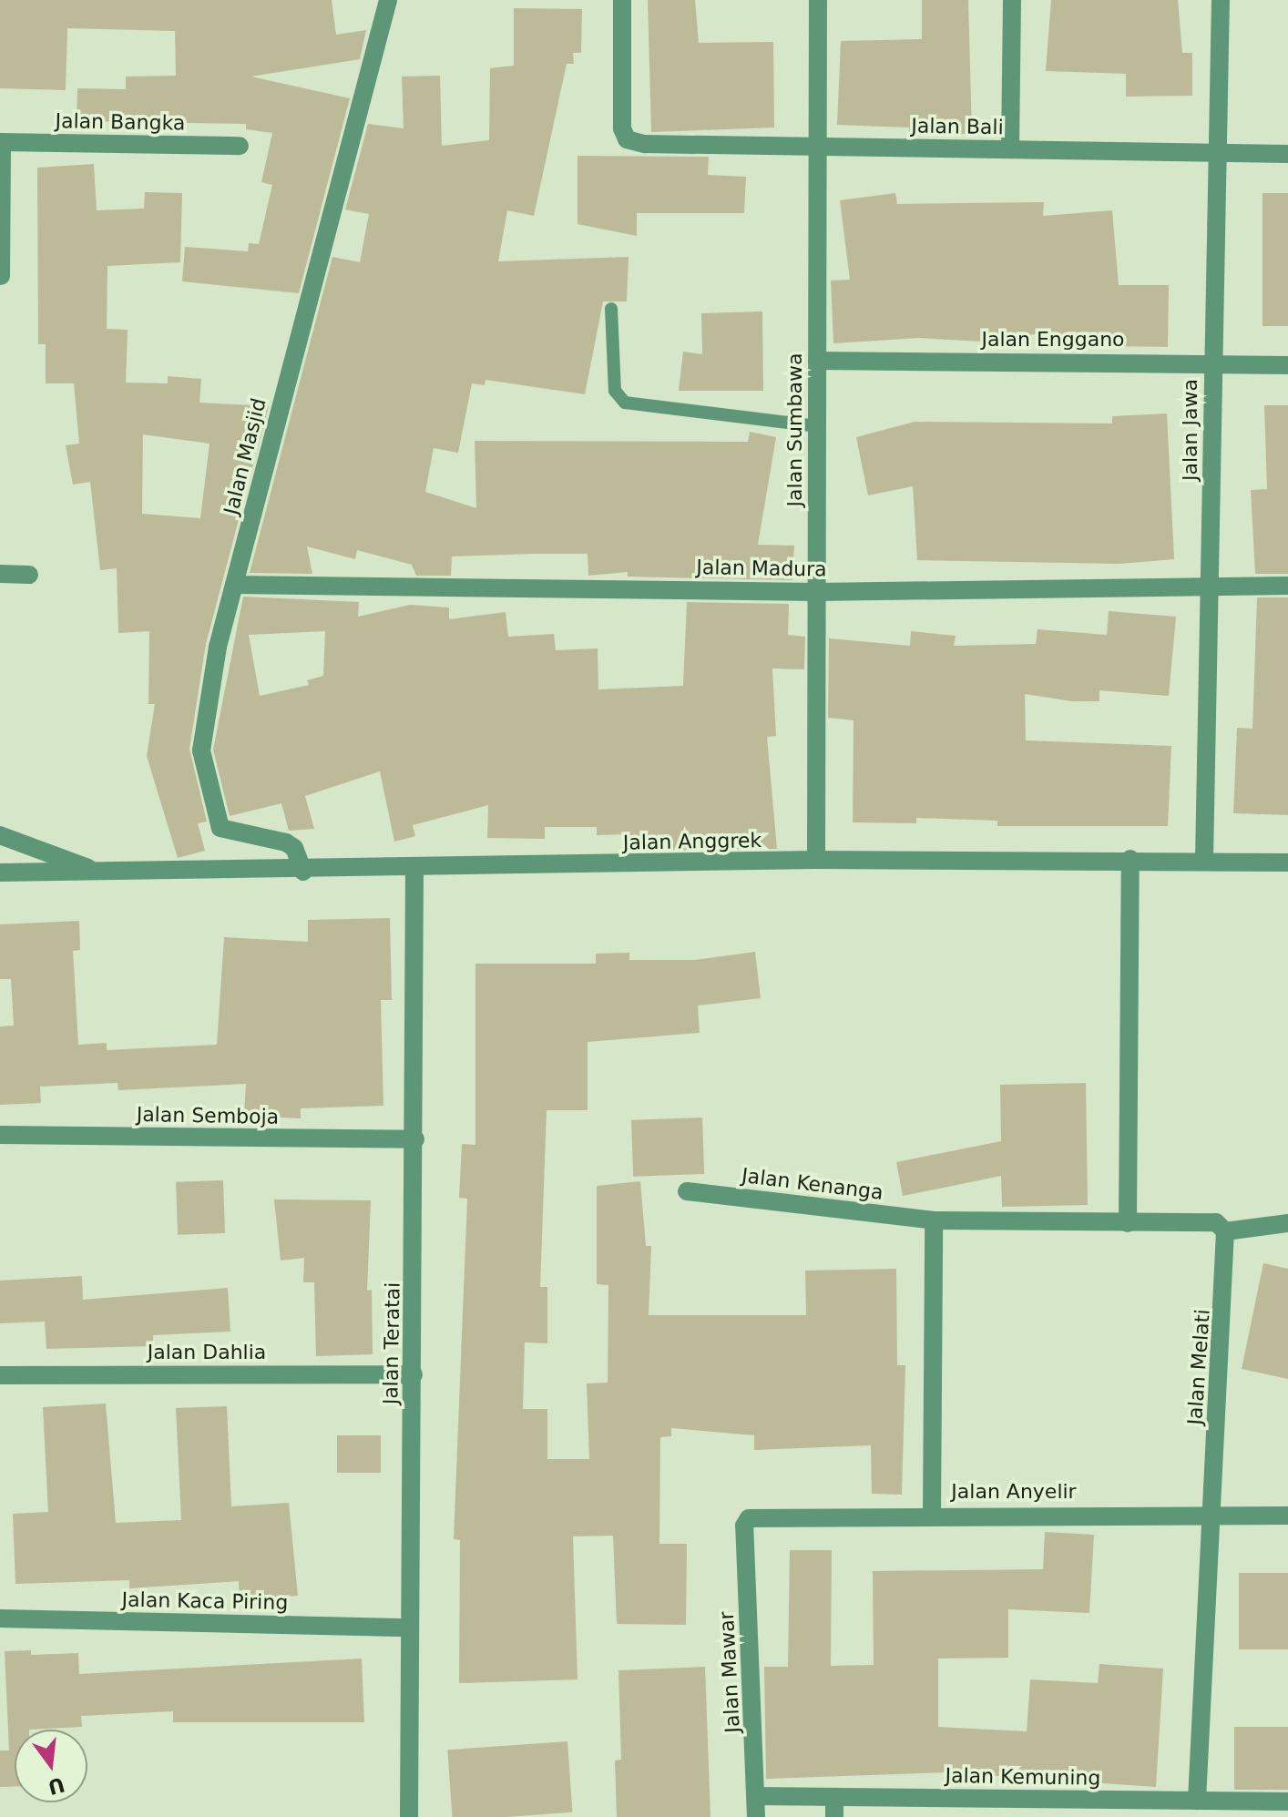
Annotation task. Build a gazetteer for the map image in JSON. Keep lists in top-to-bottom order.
{
  "streets": {
    "street": [
      "Jalan Bangka",
      "Jalan Bali",
      "Jalan Enggano",
      "Jalan Sumbawa",
      "Jalan Jawa",
      "Jalan Masjid",
      "Jalan Madura",
      "Jalan Anggrek",
      "Jalan Semboja",
      "Jalan Kenanga",
      "Jalan Teratai",
      "Jalan Dahlia",
      "Jalan Melati",
      "Jalan Anyelir",
      "Jalan Kaca Piring",
      "Jalan Mawar",
      "Jalan Kemuning"
    ]
  },
  "crossings": [
    ["Jalan Bali", "Jalan Sumbawa"],
    ["Jalan Bali", "Jalan Jawa"],
    ["Jalan Enggano", "Jalan Sumbawa"],
    ["Jalan Enggano", "Jalan Jawa"],
    ["Jalan Sumbawa", "Jalan Madura"],
    ["Jalan Sumbawa", "Jalan Anggrek"],
    ["Jalan Jawa", "Jalan Madura"],
    ["Jalan Jawa", "Jalan Anggrek"],
    ["Jalan Masjid", "Jalan Madura"],
    ["Jalan Masjid", "Jalan Anggrek"],
    ["Jalan Anggrek", "Jalan Teratai"],
    ["Jalan Semboja", "Jalan Teratai"],
    ["Jalan Teratai", "Jalan Dahlia"],
    ["Jalan Teratai", "Jalan Kaca Piring"],
    ["Jalan Melati", "Jalan Anyelir"],
    ["Jalan Melati", "Jalan Kemuning"],
    ["Jalan Anyelir", "Jalan Mawar"],
    ["Jalan Mawar", "Jalan Kemuning"]
  ],
  "north": "bottom"
}
